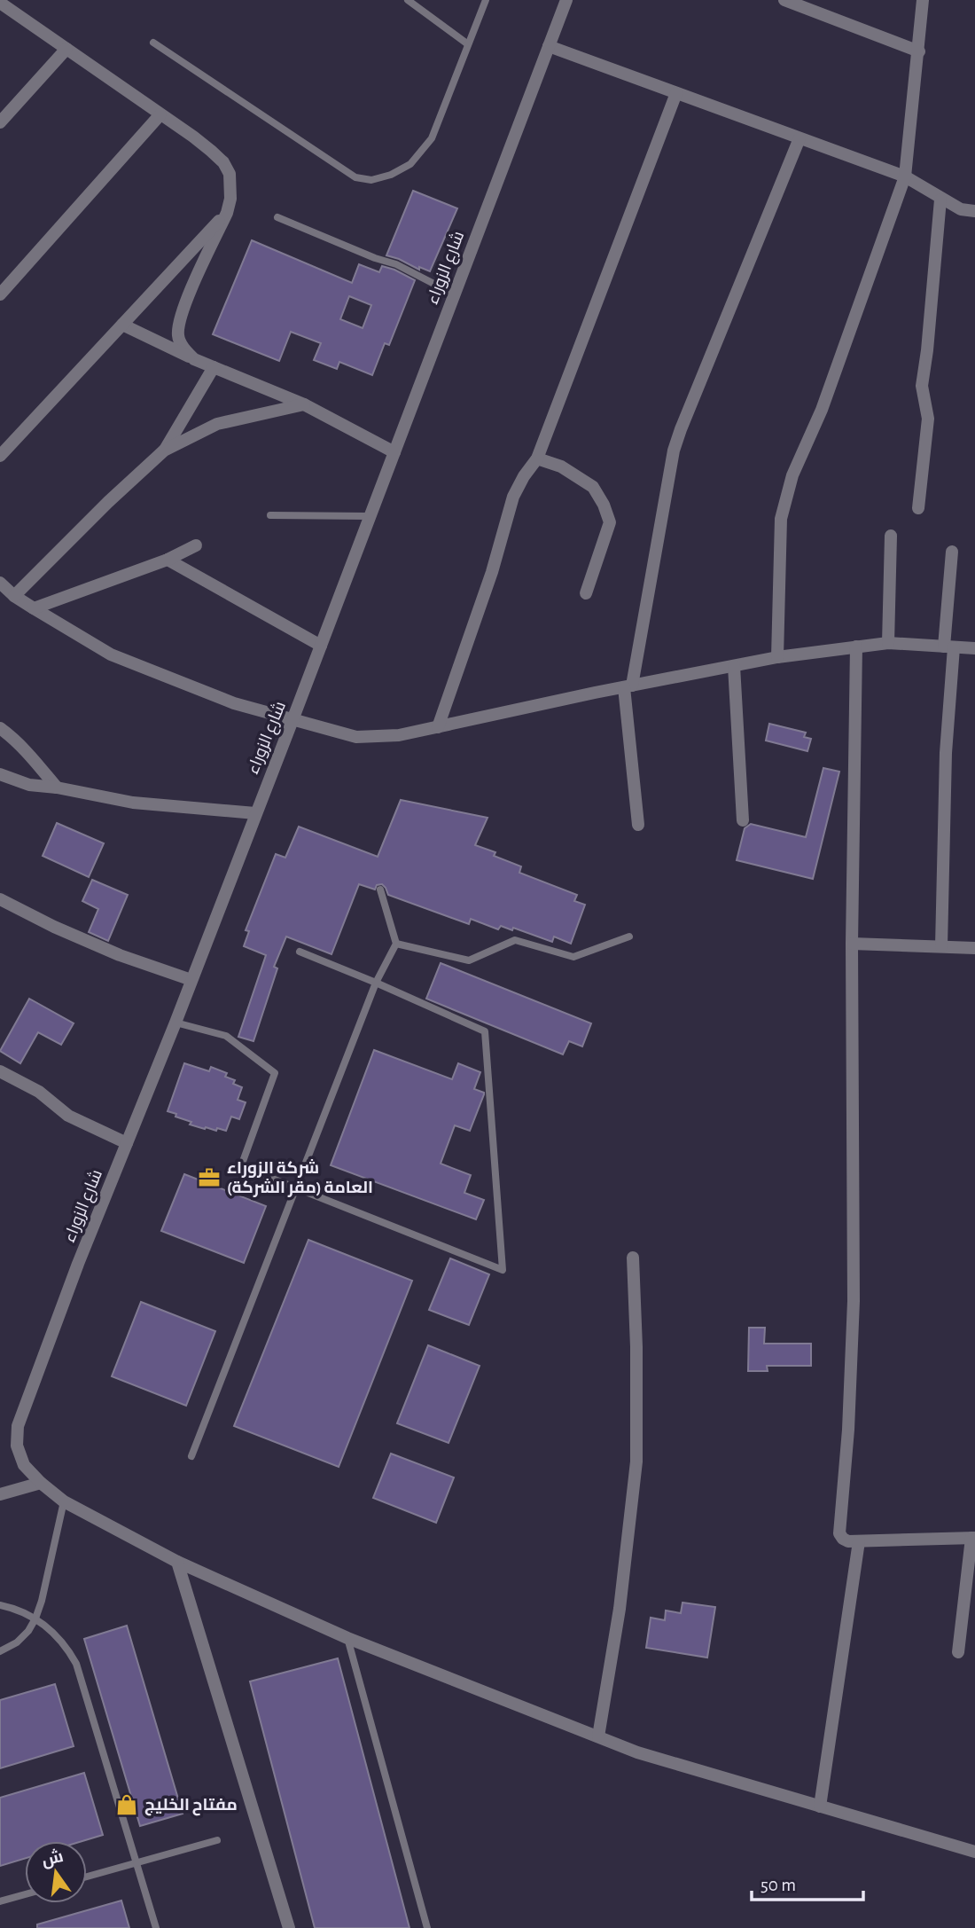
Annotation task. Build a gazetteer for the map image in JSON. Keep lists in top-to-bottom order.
{
  "streets": {
    "street": ["شارع الزوراء"]
  },
  "places": {
    "office": ["شركة الزوراء العامة (مقر الشركة)"],
    "shop": ["مفتاح الخليج"]
  },
  "scale_bar": "50 m",
  "north": "top"
}
